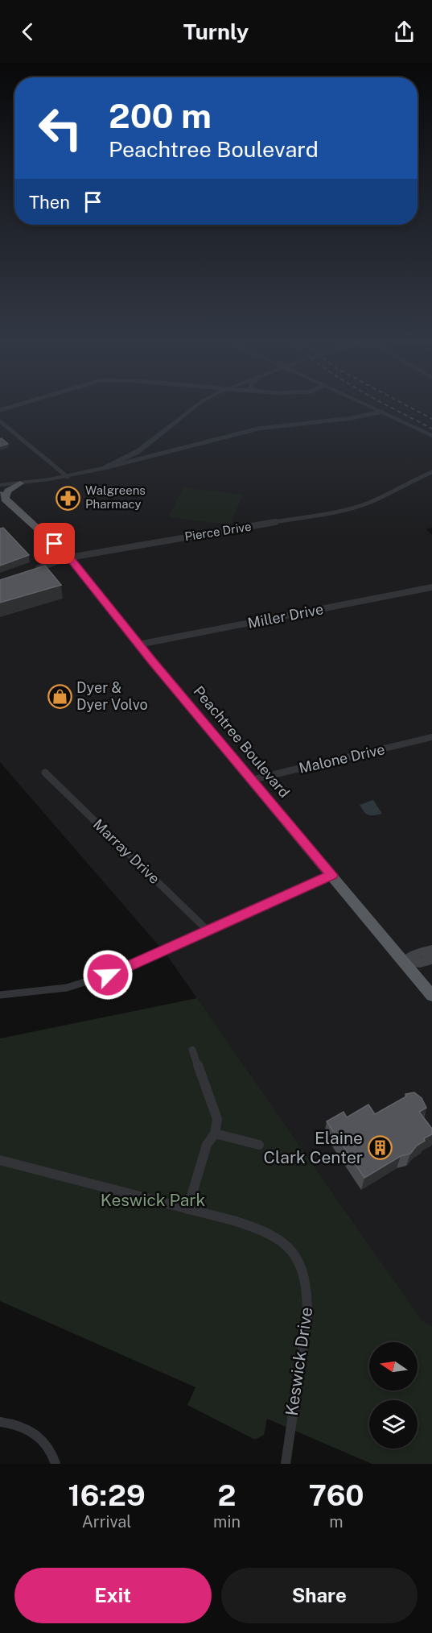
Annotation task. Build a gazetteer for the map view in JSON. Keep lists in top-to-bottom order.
{
  "streets": {
    "highway": ["Peachtree Boulevard"],
    "street": [
      "Pierce Drive",
      "Miller Drive",
      "Malone Drive",
      "Marray Drive",
      "Keswick Drive"
    ]
  },
  "crossings": [
    ["Pierce Drive", "Peachtree Boulevard"],
    ["Miller Drive", "Peachtree Boulevard"],
    ["Peachtree Boulevard", "Malone Drive"]
  ],
  "parks": ["Keswick Park"],
  "places": {
    "pharmacy": ["Walgreens Pharmacy"],
    "shop": ["Dyer & Dyer Volvo"],
    "building": ["Elaine Clark Center"]
  },
  "north": "left",
  "page": {
    "header": "Turnly",
    "turn": ["200 m", "Peachtree Boulevard"],
    "then": "Then",
    "eta": [
      "16:29",
      "Arrival",
      "2",
      "min",
      "760",
      "m"
    ],
    "buttons": ["Exit", "Share"]
  }
}
